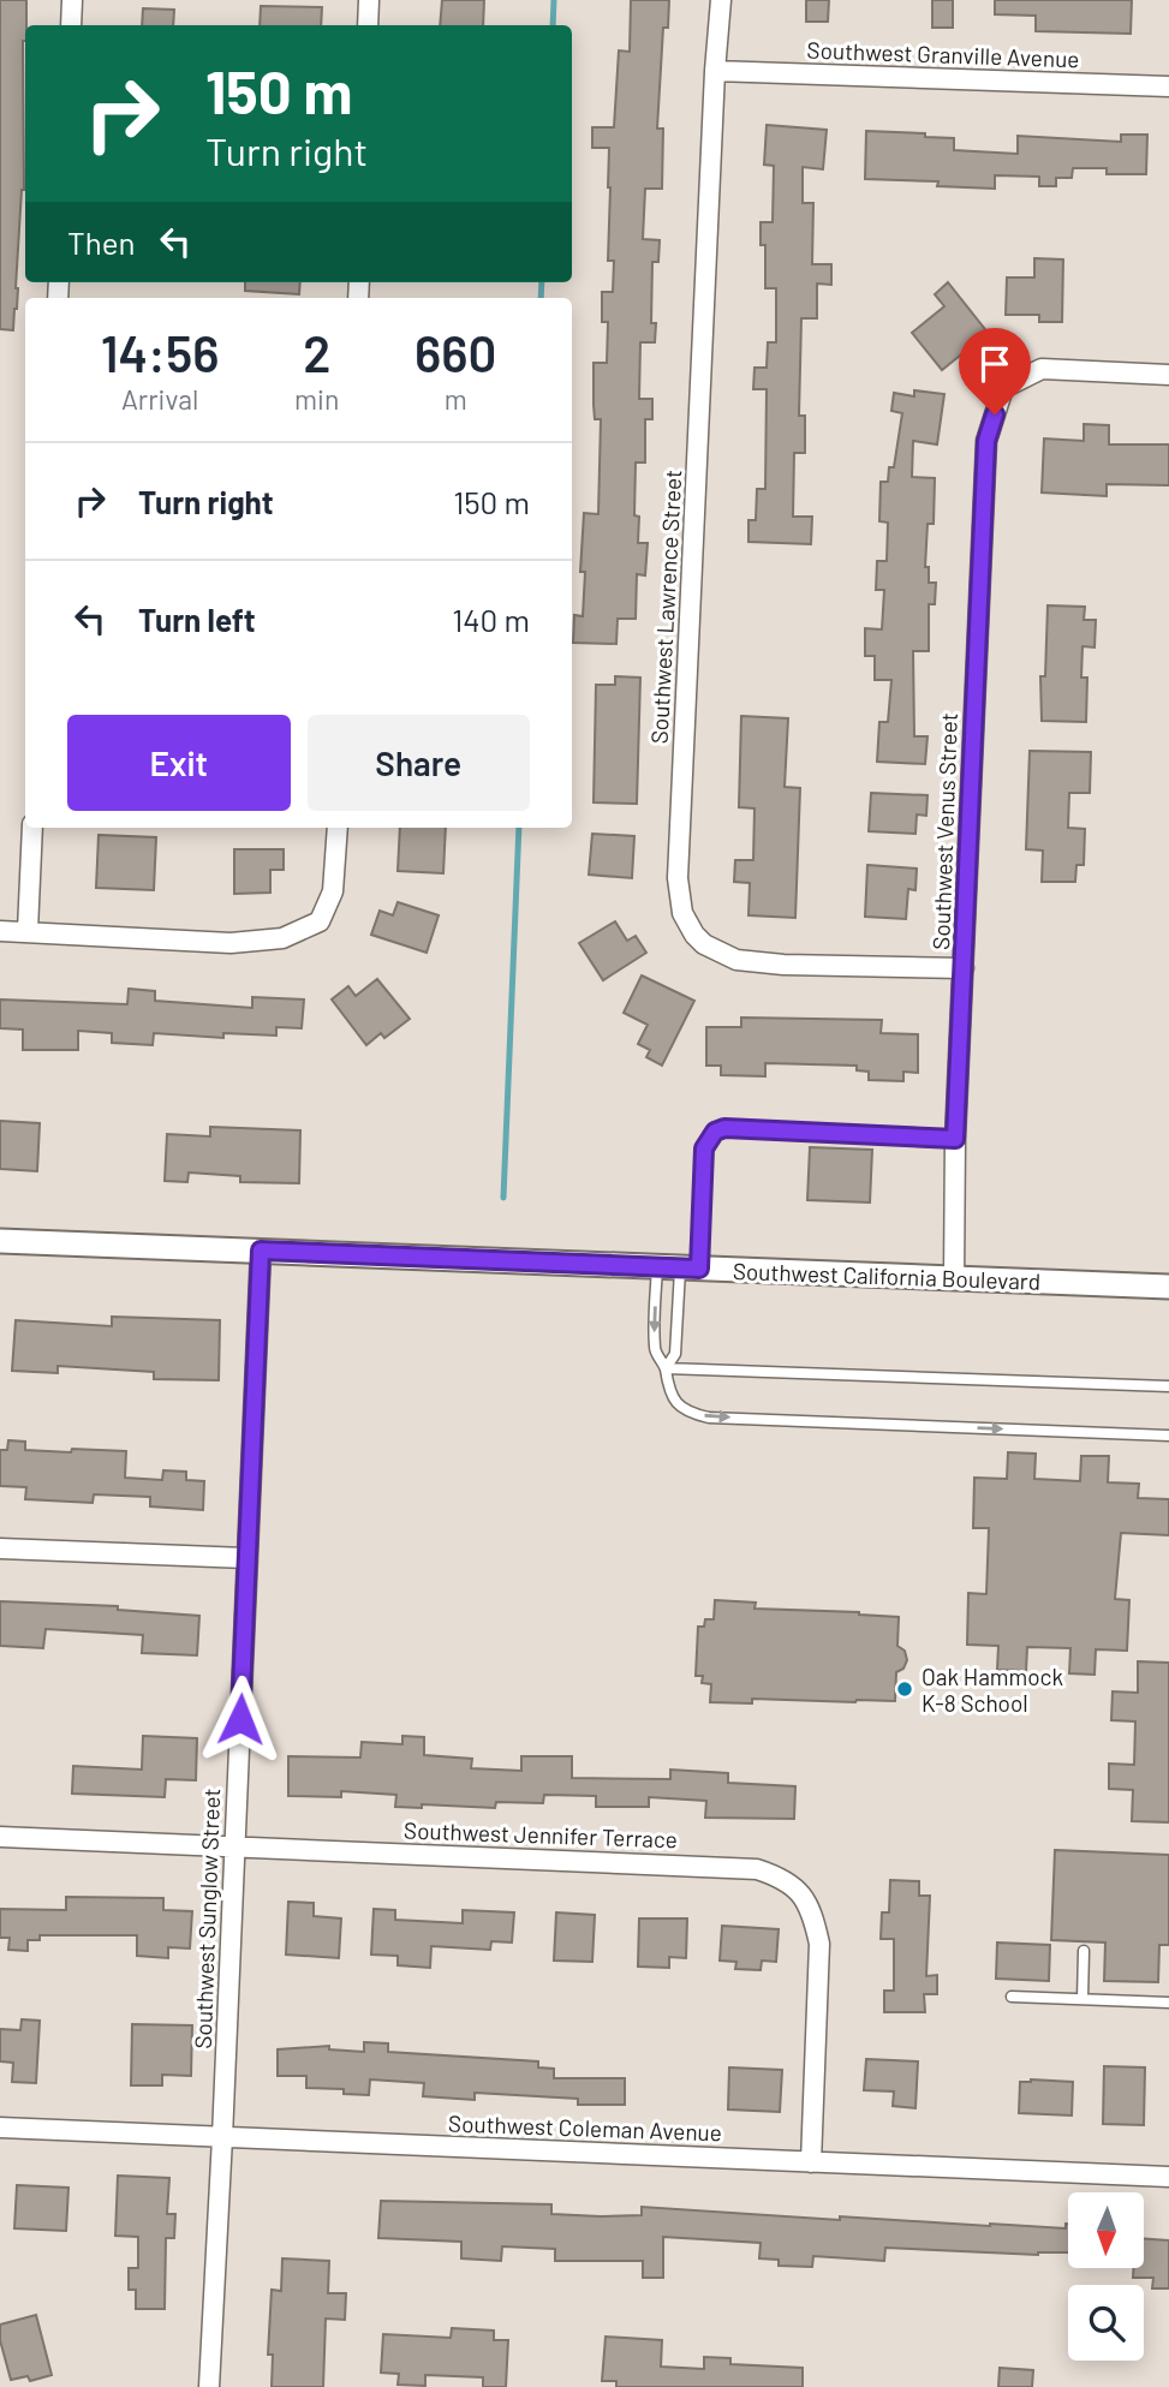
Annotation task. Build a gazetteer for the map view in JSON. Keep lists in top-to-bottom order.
{
  "streets": {
    "street": [
      "Southwest Granville Avenue",
      "Southwest Lawrence Street",
      "Southwest Venus Street",
      "Southwest California Boulevard",
      "Southwest Jennifer Terrace",
      "Southwest Sunglow Street",
      "Southwest Coleman Avenue"
    ]
  },
  "crossings": [
    ["Southwest Granville Avenue", "Southwest Lawrence Street"],
    ["Southwest Lawrence Street", "Southwest Venus Street"],
    ["Southwest Venus Street", "Southwest California Boulevard"],
    ["Southwest California Boulevard", "Southwest Sunglow Street"],
    ["Southwest Jennifer Terrace", "Southwest Sunglow Street"],
    ["Southwest Jennifer Terrace", "Southwest Coleman Avenue"],
    ["Southwest Sunglow Street", "Southwest Coleman Avenue"]
  ],
  "places": ["Oak Hammock K-8 School"],
  "north": "bottom",
  "page": {
    "turn": ["150 m", "Turn right"],
    "then": "Then",
    "eta": [
      "14:56",
      "Arrival",
      "2",
      "min",
      "660",
      "m"
    ],
    "list": [
      {
        "name": "Turn right",
        "value": "150 m"
      },
      {
        "name": "Turn left",
        "value": "140 m"
      }
    ],
    "buttons": ["Exit", "Share"]
  }
}
